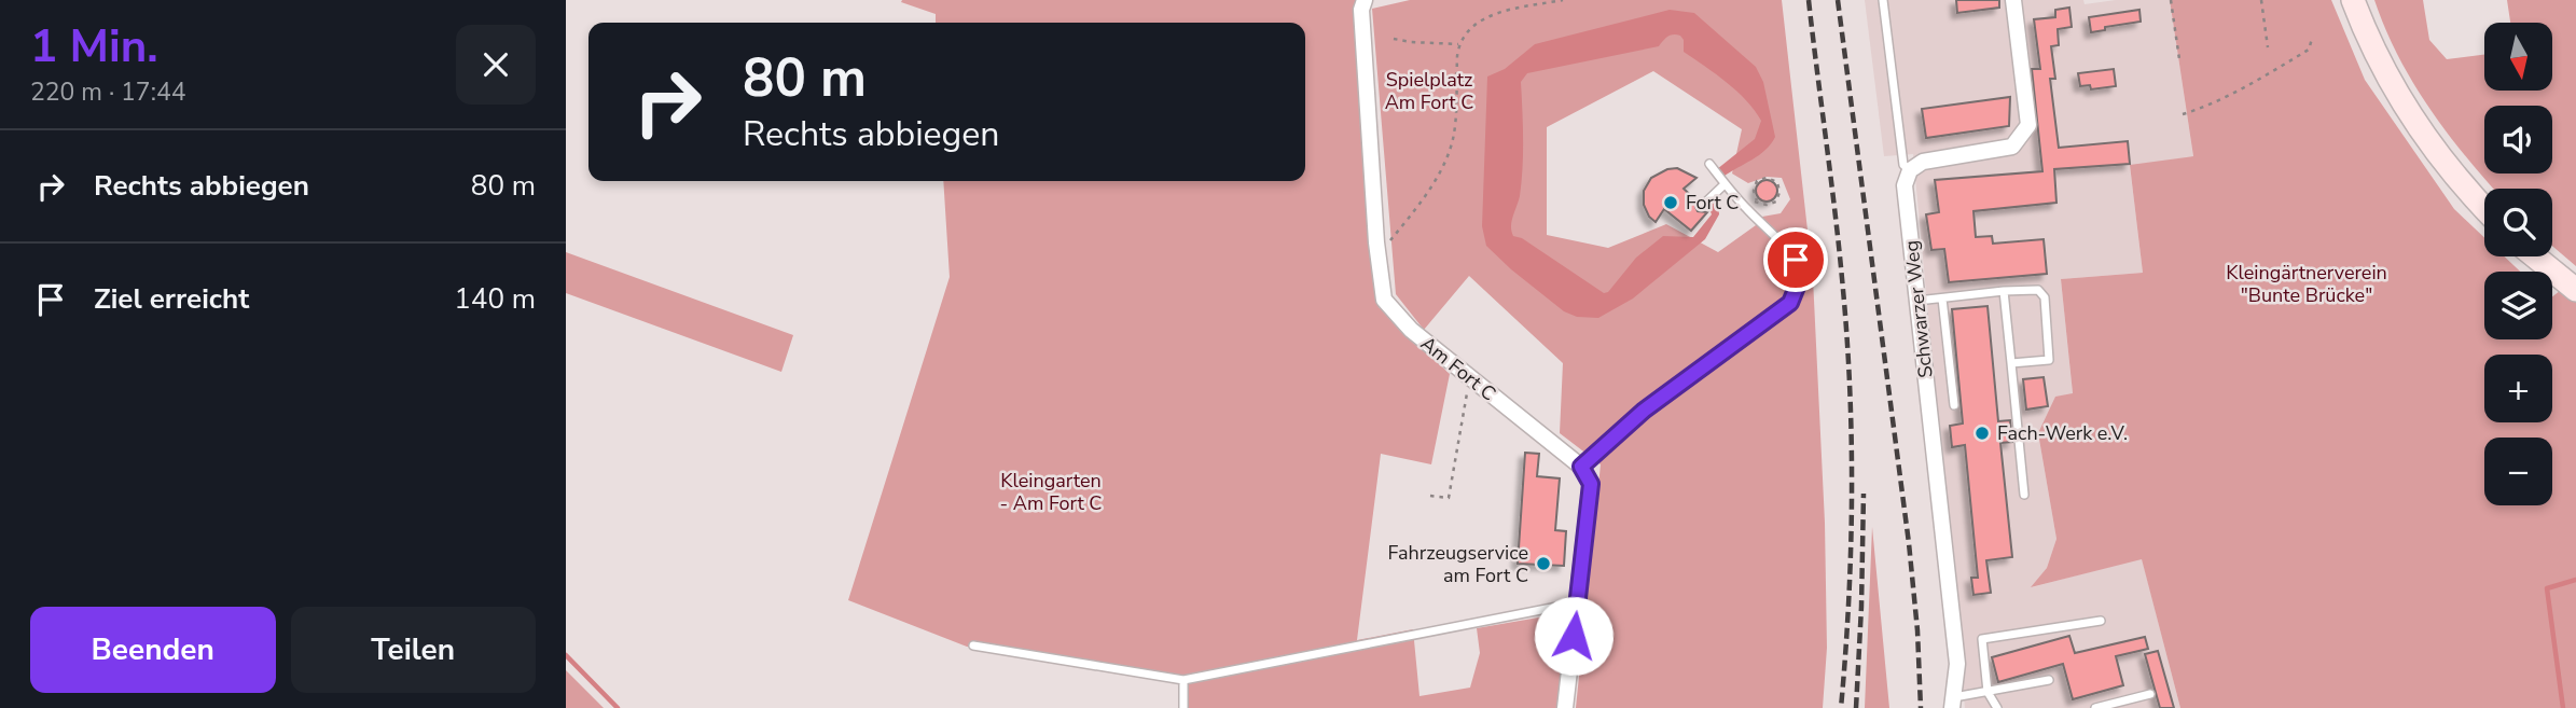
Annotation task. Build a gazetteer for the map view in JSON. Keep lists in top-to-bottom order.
{
  "streets": {
    "street": ["Schwarzer Weg", "Am Fort C"]
  },
  "parks": ["Spielplatz Am Fort C", "Kleingärtnerverein \"Bunte Brücke\"", "Kleingarten - Am Fort C"],
  "places": ["Fort C", "Fach-Werk e.V.", "Fahrzeugservice am Fort C"],
  "north": "bottom",
  "page": {
    "heading": ["1 Min.", "220 m · 17:44"],
    "map_buttons": ["+", "−"],
    "turn": ["80 m", "Rechts abbiegen"],
    "list": [
      {
        "name": "Rechts abbiegen",
        "value": "80 m"
      },
      {
        "name": "Ziel erreicht",
        "value": "140 m"
      }
    ],
    "buttons": ["Beenden", "Teilen"]
  }
}
